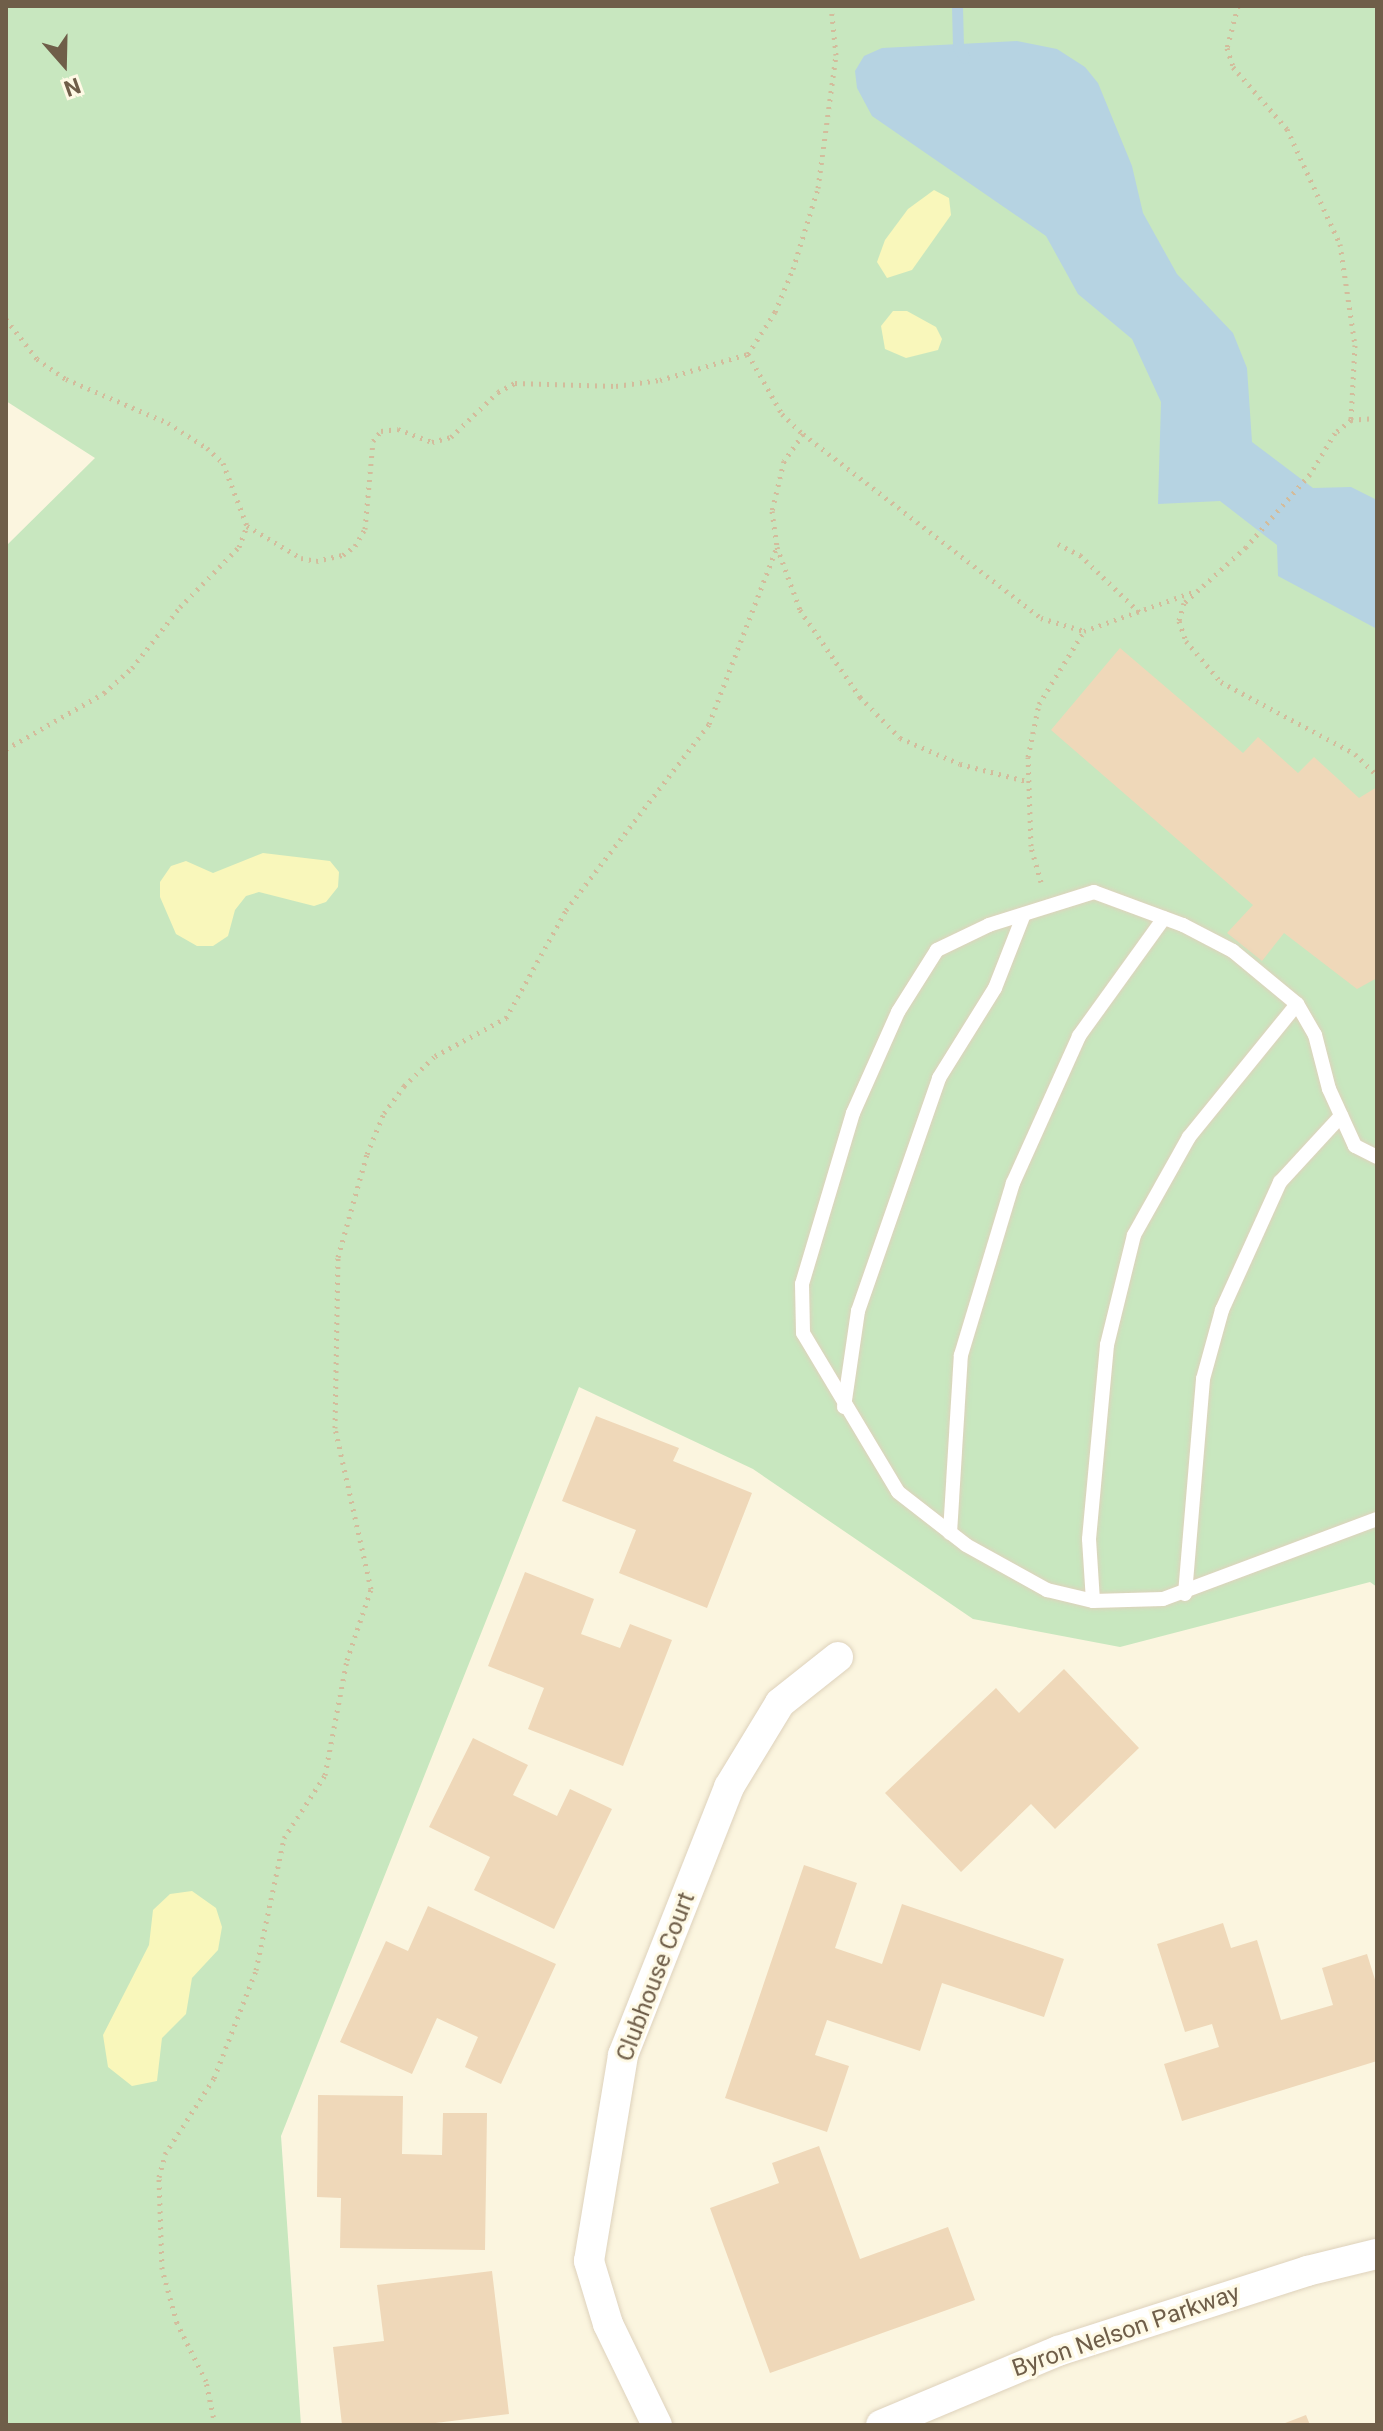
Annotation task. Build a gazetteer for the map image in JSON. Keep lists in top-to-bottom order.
{
  "streets": {
    "street": ["Clubhouse Court", "Byron Nelson Parkway"]
  },
  "north": "bottom"
}
